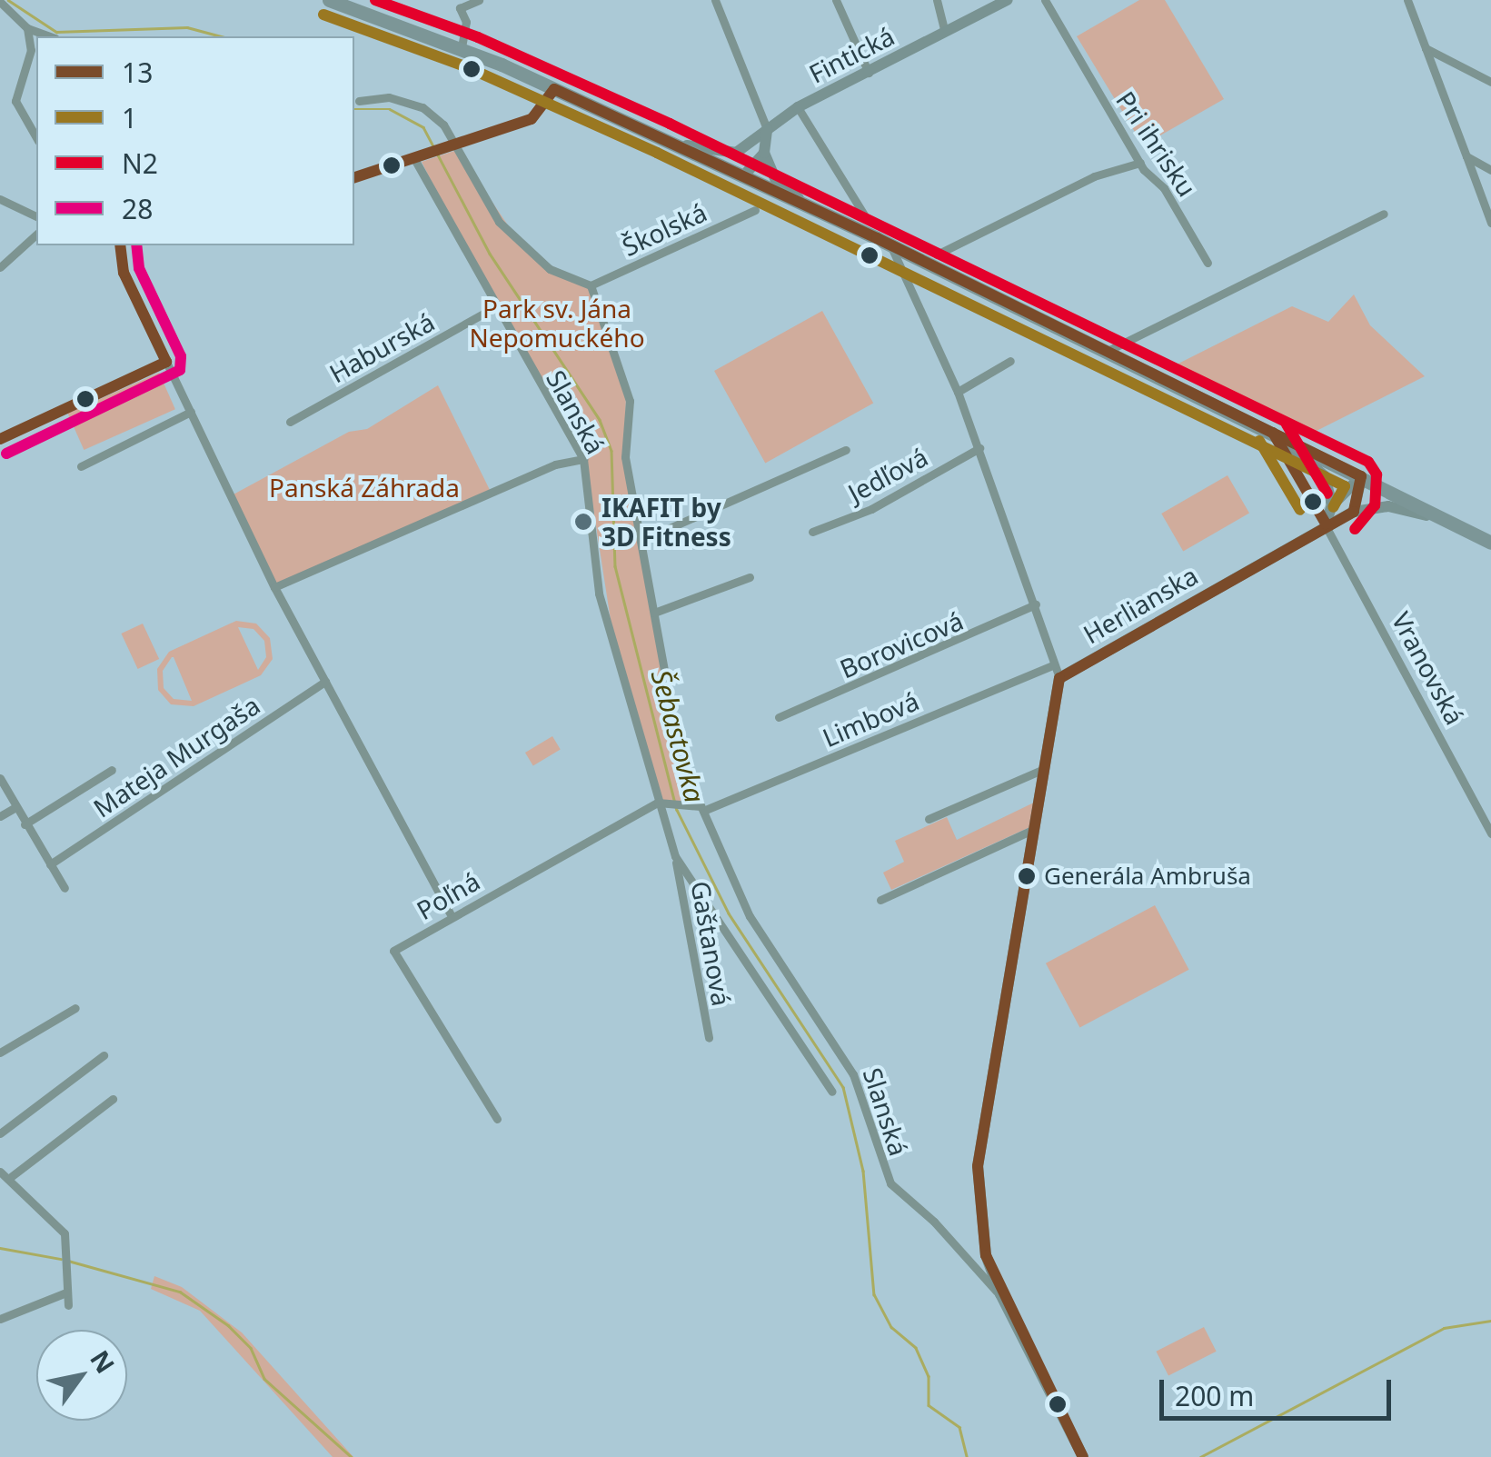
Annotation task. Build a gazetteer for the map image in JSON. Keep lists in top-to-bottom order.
{
  "streets": {
    "street": [
      "Fintická",
      "Pri ihrisku",
      "Školská",
      "Haburská",
      "Slanská",
      "Jedľová",
      "Herlianska",
      "Borovicová",
      "Vranovská",
      "Limbová",
      "Mateja Murgaša",
      "Poľná",
      "Gaštanová"
    ]
  },
  "crossings": [
    ["Školská", "Slanská"],
    ["Haburská", "Slanská"],
    ["Slanská", "Limbová"],
    ["Slanská", "Poľná"],
    ["Slanská", "Gaštanová"],
    ["Herlianska", "Vranovská"],
    ["Limbová", "Poľná"]
  ],
  "water": ["Šebastovka"],
  "parks": ["Park sv. Jána Nepomuckého", "Panská Záhrada"],
  "places": ["IKAFIT by 3D Fitness", "Generála Ambruša"],
  "lines": [
    "transit line N2",
    "transit line 1",
    "transit line 13",
    "transit line 28"
  ],
  "legend": [
    "13",
    "1",
    "N2",
    "28"
  ],
  "scale_bar": "200 m",
  "north": "top right"
}
